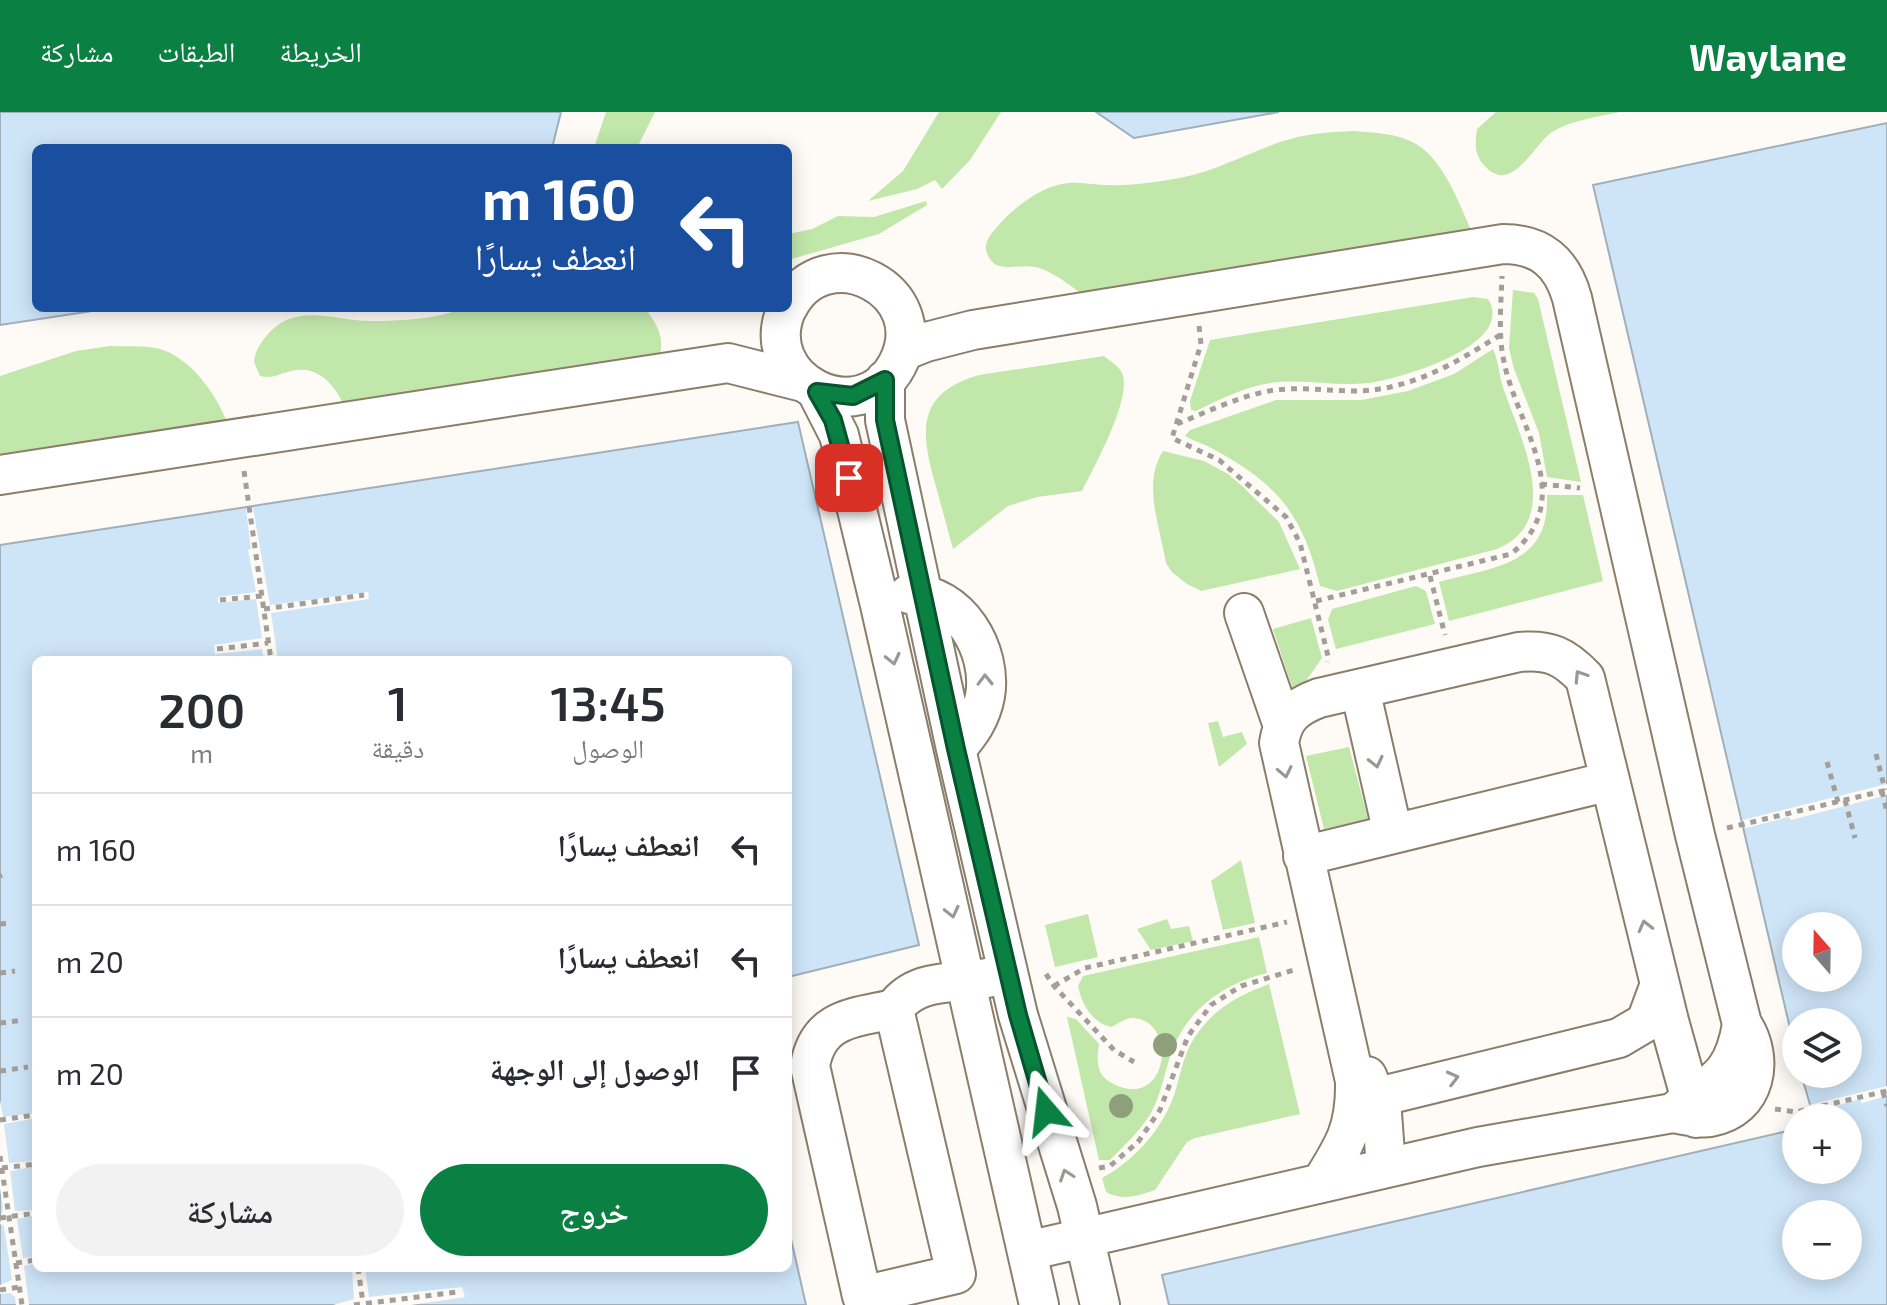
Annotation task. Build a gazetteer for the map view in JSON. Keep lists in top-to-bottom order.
{
  "north": "top",
  "page": {
    "header": "Waylane",
    "nav": ["الخريطة", "الطبقات", "مشاركة"],
    "turn": ["160 m", "انعطف يسارًا"],
    "eta": [
      "13:45",
      "الوصول",
      "1",
      "دقيقة",
      "200",
      "m"
    ],
    "list": [
      {
        "name": "انعطف يسارًا",
        "value": "160 m"
      },
      {
        "name": "انعطف يسارًا",
        "value": "20 m"
      },
      {
        "name": "الوصول إلى الوجهة",
        "value": "20 m"
      }
    ],
    "map_buttons": ["+", "−"],
    "buttons": ["خروج", "مشاركة"]
  }
}
